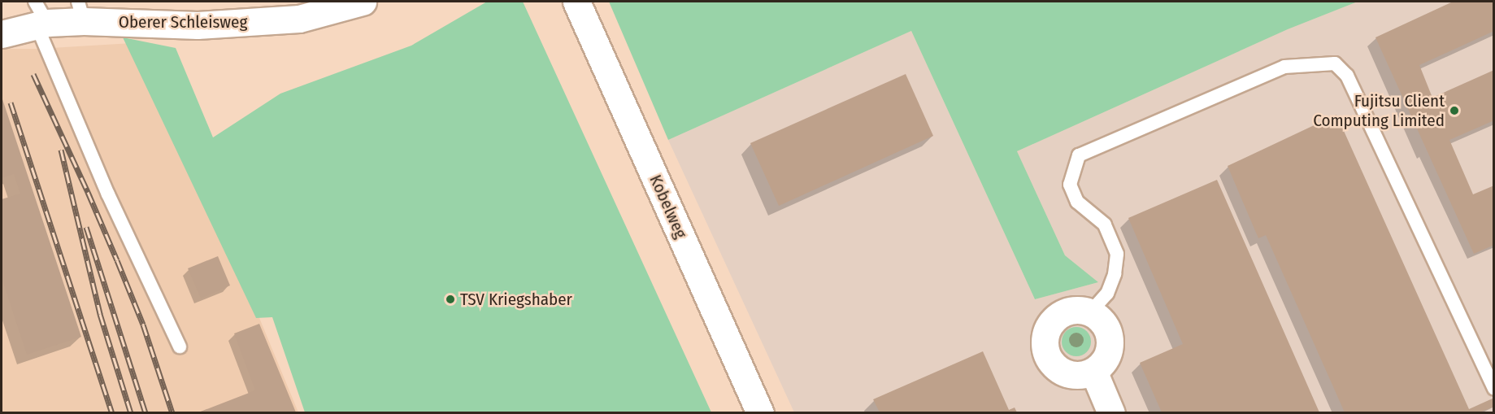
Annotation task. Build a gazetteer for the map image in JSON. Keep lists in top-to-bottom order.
{
  "streets": {
    "street": ["Oberer Schleisweg", "Kobelweg"]
  },
  "places": ["Fujitsu Client Computing Limited", "TSV Kriegshaber"]
}
